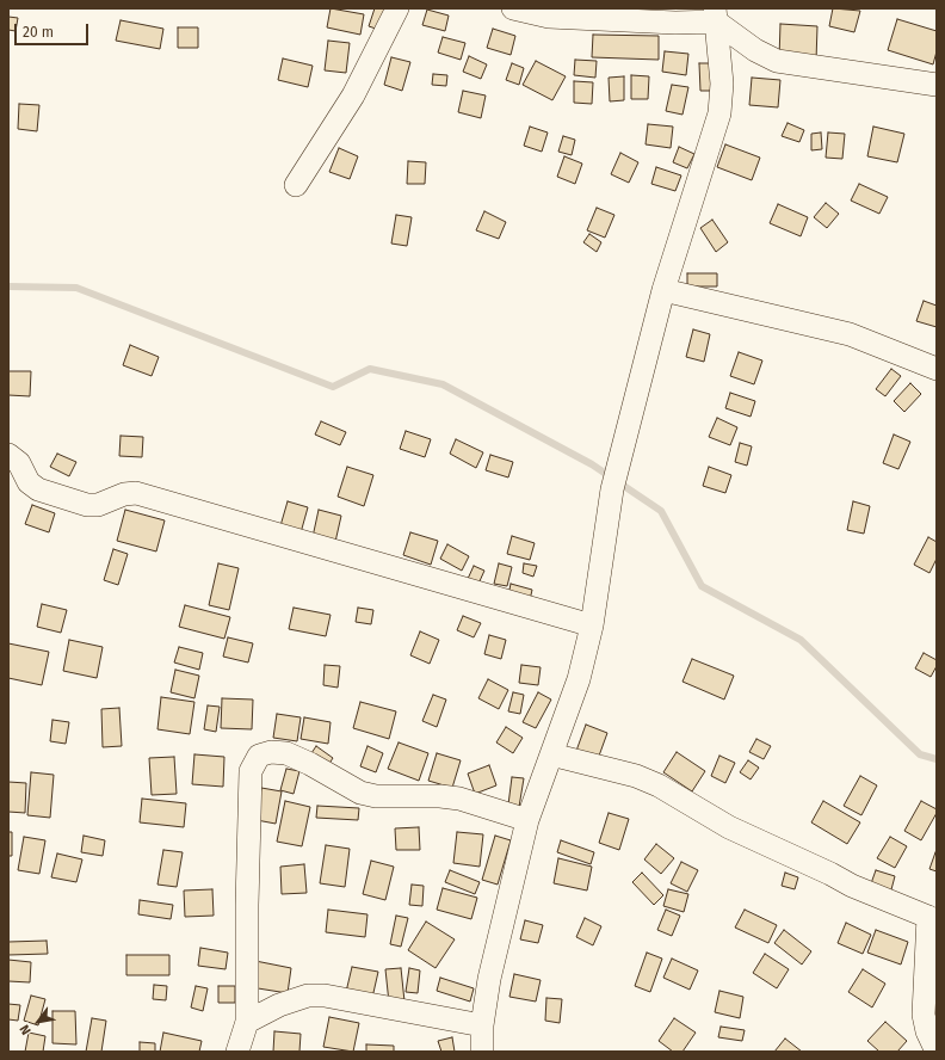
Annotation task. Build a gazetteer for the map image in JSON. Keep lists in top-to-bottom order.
{
  "scale_bar": "20 m",
  "north": "bottom left"
}
